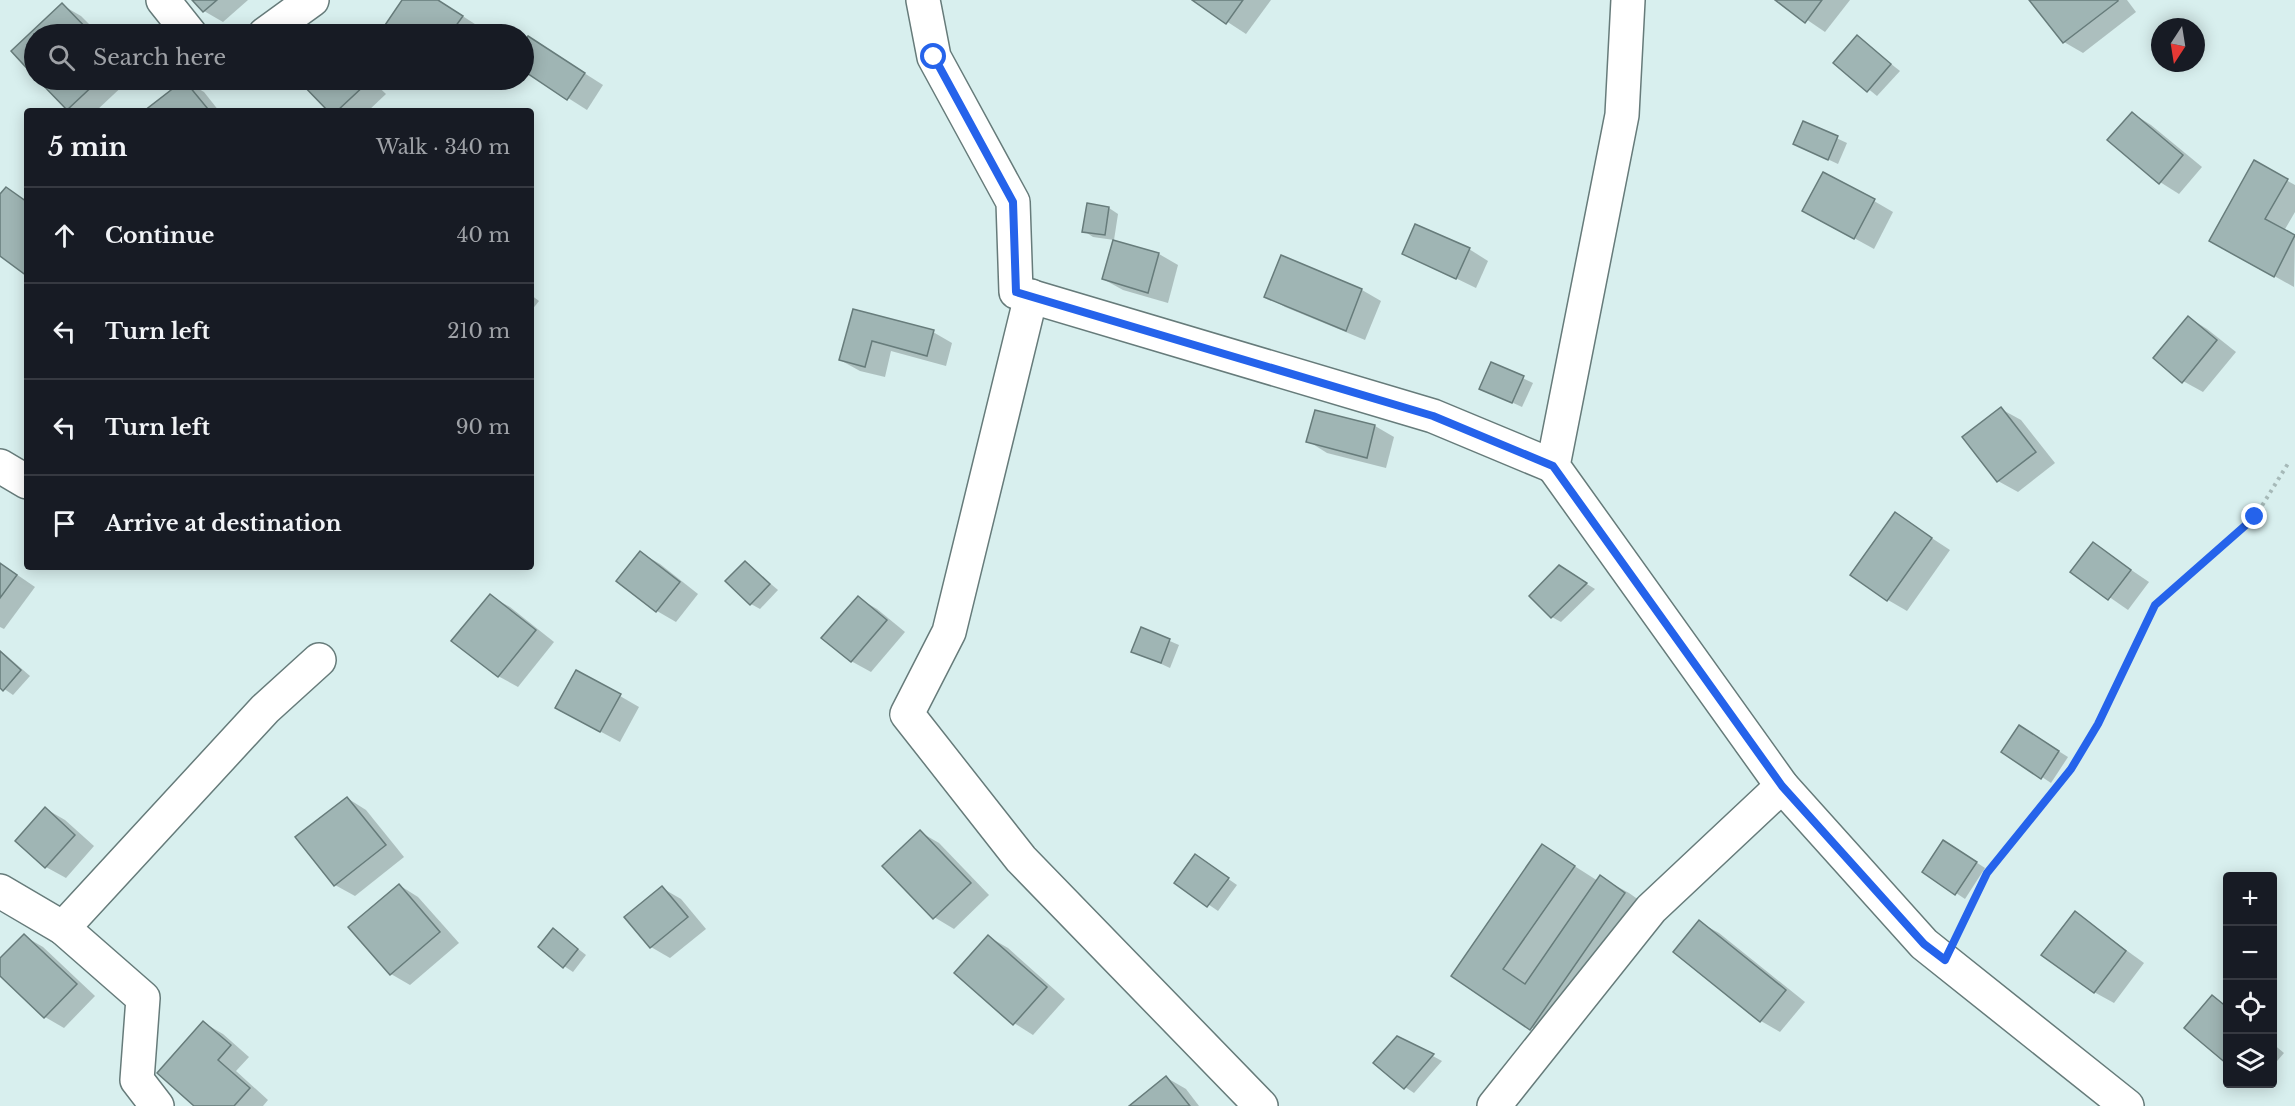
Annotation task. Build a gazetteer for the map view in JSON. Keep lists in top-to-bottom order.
{
  "north": "bottom",
  "page": {
    "search": "Search here",
    "heading": ["5 min", "Walk · 340 m"],
    "list": [
      ["Continue", "40 m"],
      ["Turn left", "210 m"],
      ["Turn left", "90 m"],
      "Arrive at destination"
    ],
    "map_buttons": ["+", "−"]
  }
}
